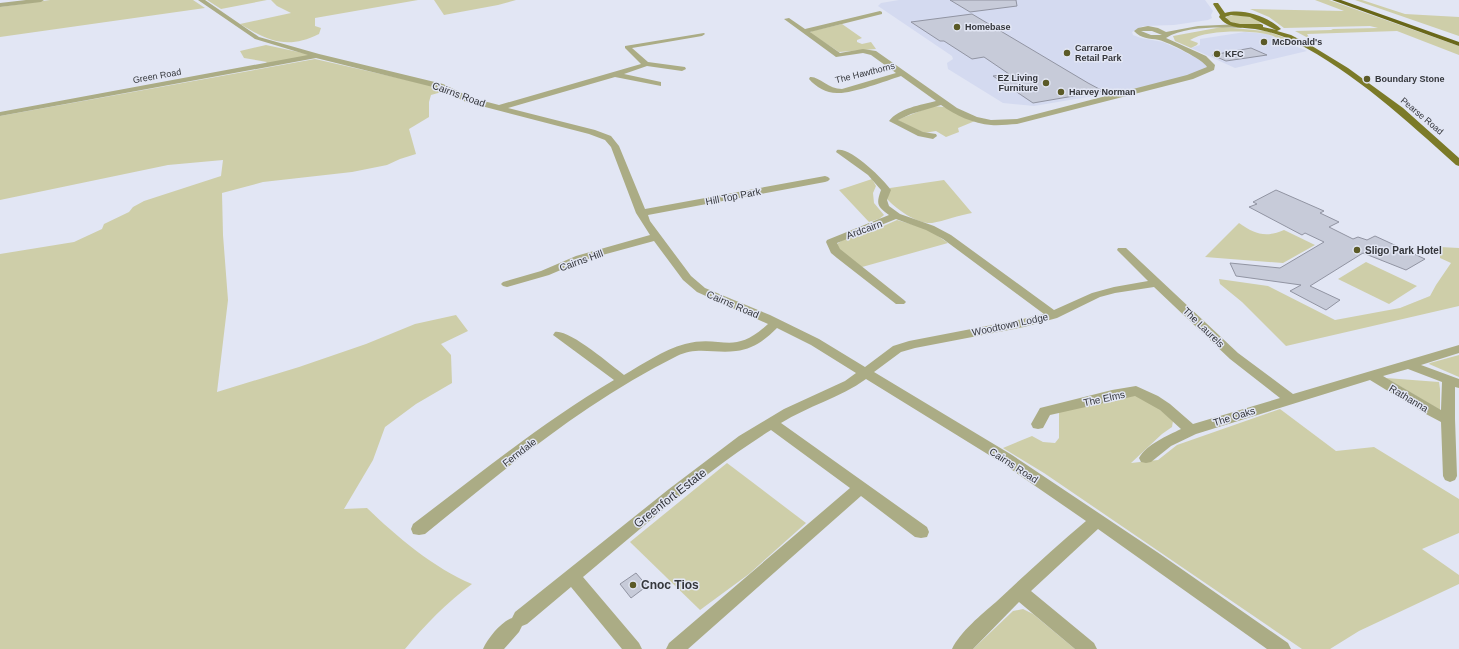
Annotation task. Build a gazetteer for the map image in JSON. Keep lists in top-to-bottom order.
{
  "streets": {
    "main road": ["Pearse Road"],
    "street": [
      "The Hawthorns",
      "Green Road",
      "Cairns Road",
      "Hill Top Park",
      "Ardcairn",
      "Cairns Hill",
      "Woodtown Lodge",
      "The Laurels",
      "The Elms",
      "Rathanna",
      "The Oaks",
      "Ferndale",
      "Greenfort Estate"
    ]
  },
  "crossings": [
    ["Green Road", "Cairns Road"],
    ["Cairns Road", "Hill Top Park"],
    ["Cairns Road", "Cairns Hill"],
    ["Cairns Road", "Woodtown Lodge"],
    ["Cairns Road", "Ferndale"],
    ["Cairns Road", "Greenfort Estate"],
    ["Woodtown Lodge", "The Laurels"],
    ["Woodtown Lodge", "Greenfort Estate"],
    ["The Laurels", "The Oaks"],
    ["The Elms", "The Oaks"],
    ["Rathanna", "The Oaks"]
  ],
  "places": [
    "Homebase",
    "McDonald's",
    "Carraroe Retail Park",
    "KFC",
    "Boundary Stone",
    "EZ Living Furniture",
    "Harvey Norman",
    "Sligo Park Hotel",
    "Cnoc Tios"
  ]
}
